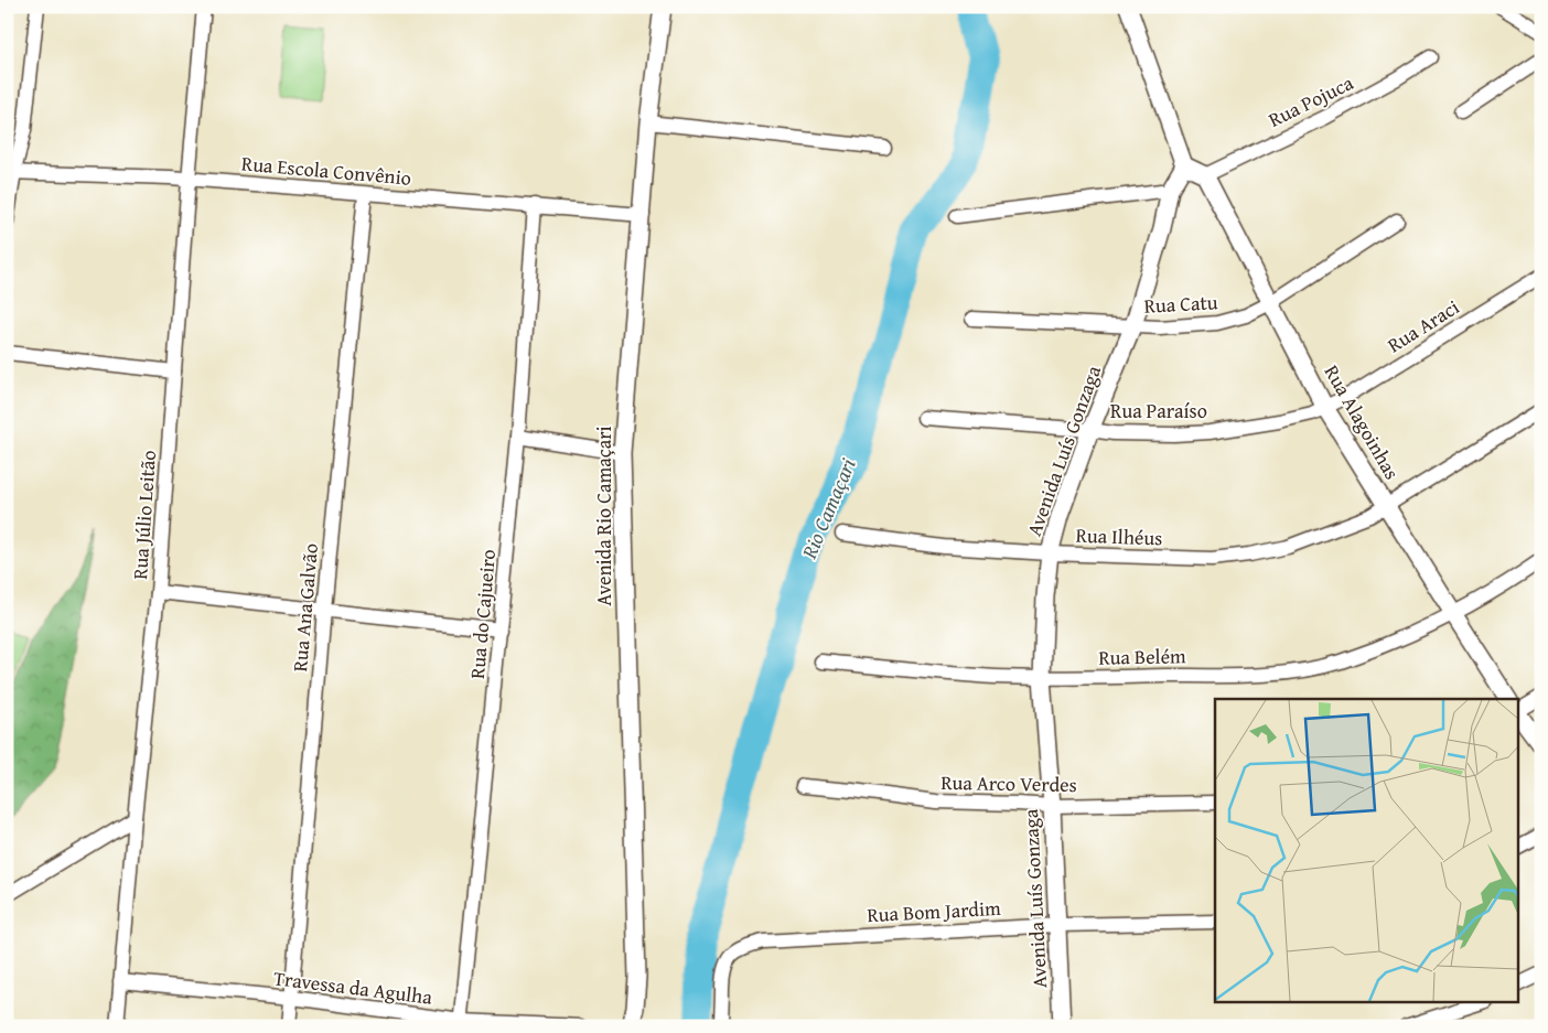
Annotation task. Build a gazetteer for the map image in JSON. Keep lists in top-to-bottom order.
{
  "streets": {
    "street": [
      "Rua Pojuca",
      "Rua Escola Convênio",
      "Rua Catu",
      "Rua Araci",
      "Rua Paraíso",
      "Rua Alagoinhas",
      "Avenida Luís Gonzaga",
      "Rua Júlio Leitão",
      "Avenida Rio Camaçari",
      "Rua Ilhéus",
      "Rua Ana Galvão",
      "Rua do Cajueiro",
      "Rua Belém",
      "Rua Arco Verdes",
      "Rua Bom Jardim",
      "Travessa da Agulha"
    ]
  },
  "crossings": [
    ["Rua Pojuca", "Rua Alagoinhas"],
    ["Rua Escola Convênio", "Rua Júlio Leitão"],
    ["Rua Escola Convênio", "Avenida Rio Camaçari"],
    ["Rua Escola Convênio", "Rua Ana Galvão"],
    ["Rua Escola Convênio", "Rua do Cajueiro"],
    ["Rua Catu", "Rua Alagoinhas"],
    ["Rua Catu", "Avenida Luís Gonzaga"],
    ["Rua Araci", "Rua Paraíso"],
    ["Rua Araci", "Rua Alagoinhas"],
    ["Rua Paraíso", "Rua Alagoinhas"],
    ["Rua Paraíso", "Avenida Luís Gonzaga"],
    ["Rua Alagoinhas", "Rua Ilhéus"],
    ["Rua Alagoinhas", "Rua Belém"],
    ["Avenida Luís Gonzaga", "Rua Ilhéus"],
    ["Avenida Luís Gonzaga", "Rua Belém"],
    ["Avenida Luís Gonzaga", "Rua Arco Verdes"],
    ["Avenida Luís Gonzaga", "Rua Bom Jardim"],
    ["Rua Júlio Leitão", "Travessa da Agulha"],
    ["Rua Ana Galvão", "Travessa da Agulha"],
    ["Rua do Cajueiro", "Travessa da Agulha"]
  ],
  "water": ["Rio Camaçari"]
}
